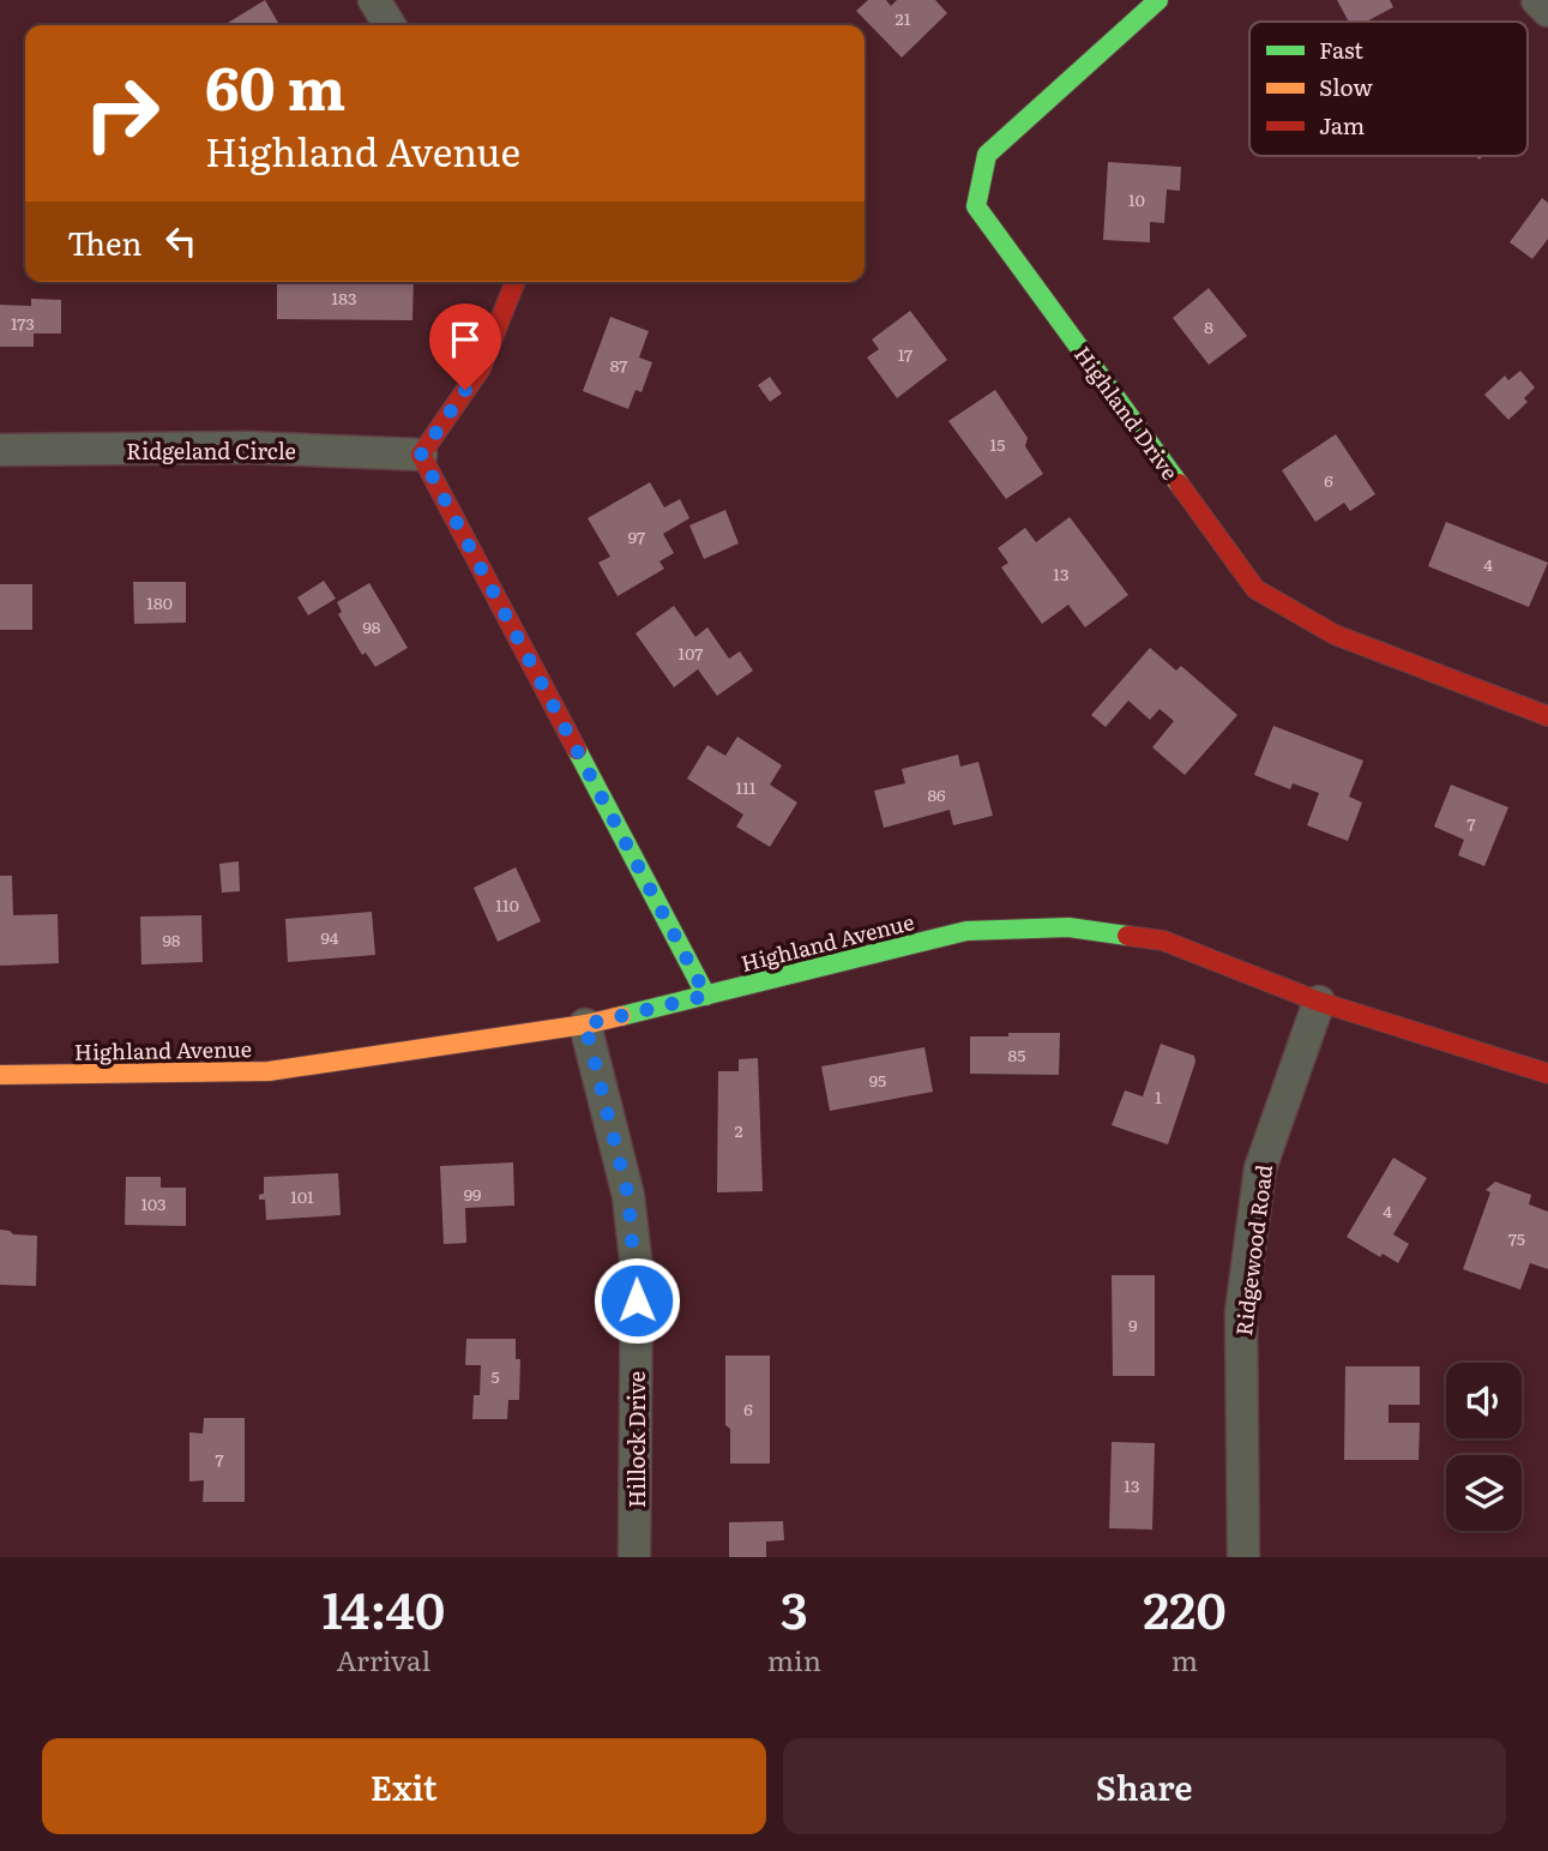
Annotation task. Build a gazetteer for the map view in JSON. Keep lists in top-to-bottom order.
{
  "streets": {
    "street": [
      "Highland Drive",
      "Ridgeland Circle",
      "Highland Avenue",
      "Ridgewood Road",
      "Hillock Drive"
    ]
  },
  "crossings": [
    ["Highland Avenue", "Ridgewood Road"],
    ["Highland Avenue", "Hillock Drive"]
  ],
  "house_numbers": [
    "21",
    "10",
    "183",
    "173",
    "8",
    "17",
    "87",
    "15",
    "6",
    "97",
    "4",
    "13",
    "180",
    "98",
    "107",
    "111",
    "86",
    "7",
    "110",
    "94",
    "98",
    "85",
    "95",
    "1",
    "2",
    "99",
    "101",
    "103",
    "4",
    "75",
    "9",
    "5",
    "6",
    "7",
    "13"
  ],
  "legend": ["Fast", "Slow", "Jam"],
  "page": {
    "turn": ["60 m", "Highland Avenue"],
    "then": "Then",
    "eta": [
      "14:40",
      "Arrival",
      "3",
      "min",
      "220",
      "m"
    ],
    "buttons": ["Exit", "Share"]
  }
}
